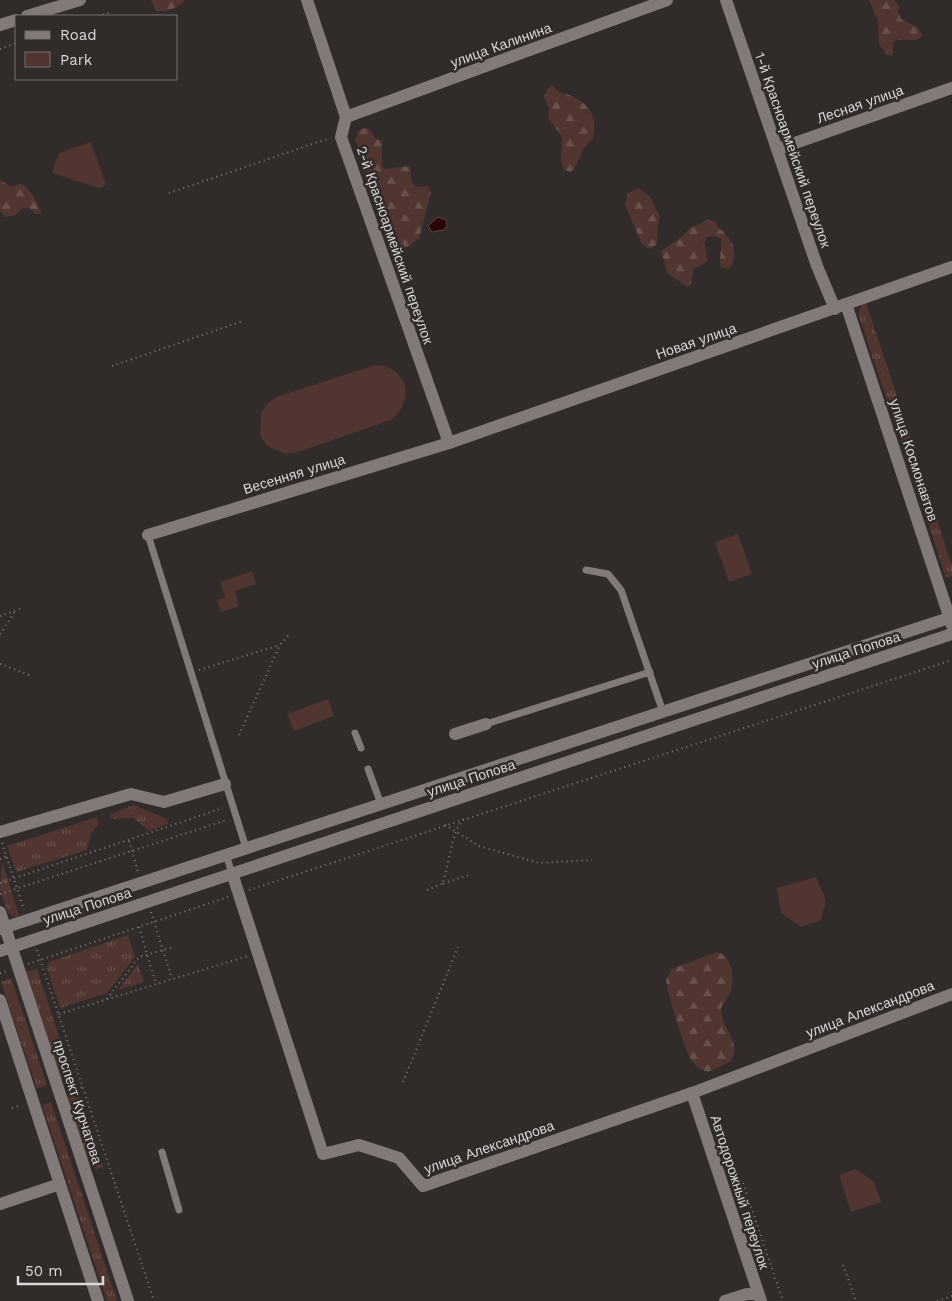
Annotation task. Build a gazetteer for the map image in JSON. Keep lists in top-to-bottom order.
{
  "streets": {
    "street": [
      "улица Калинина",
      "Лесная улица",
      "1-й Красноармейский переулок",
      "2-й Красноармейский переулок",
      "Новая улица",
      "улица Космонавтов",
      "Весенняя улица",
      "улица Попова",
      "улица Александрова",
      "проспект Курчатова",
      "Автодорожный переулок"
    ]
  },
  "crossings": [
    ["улица Калинина", "2-й Красноармейский переулок"],
    ["Лесная улица", "1-й Красноармейский переулок"],
    ["1-й Красноармейский переулок", "Новая улица"],
    ["1-й Красноармейский переулок", "улица Космонавтов"],
    ["2-й Красноармейский переулок", "Новая улица"],
    ["2-й Красноармейский переулок", "Весенняя улица"],
    ["Новая улица", "улица Космонавтов"],
    ["Новая улица", "Весенняя улица"],
    ["улица Космонавтов", "улица Попова"],
    ["улица Попова", "улица Александрова"],
    ["улица Попова", "проспект Курчатова"],
    ["улица Александрова", "Автодорожный переулок"]
  ],
  "legend": ["Road", "Park"],
  "scale_bar": "50 m"
}
